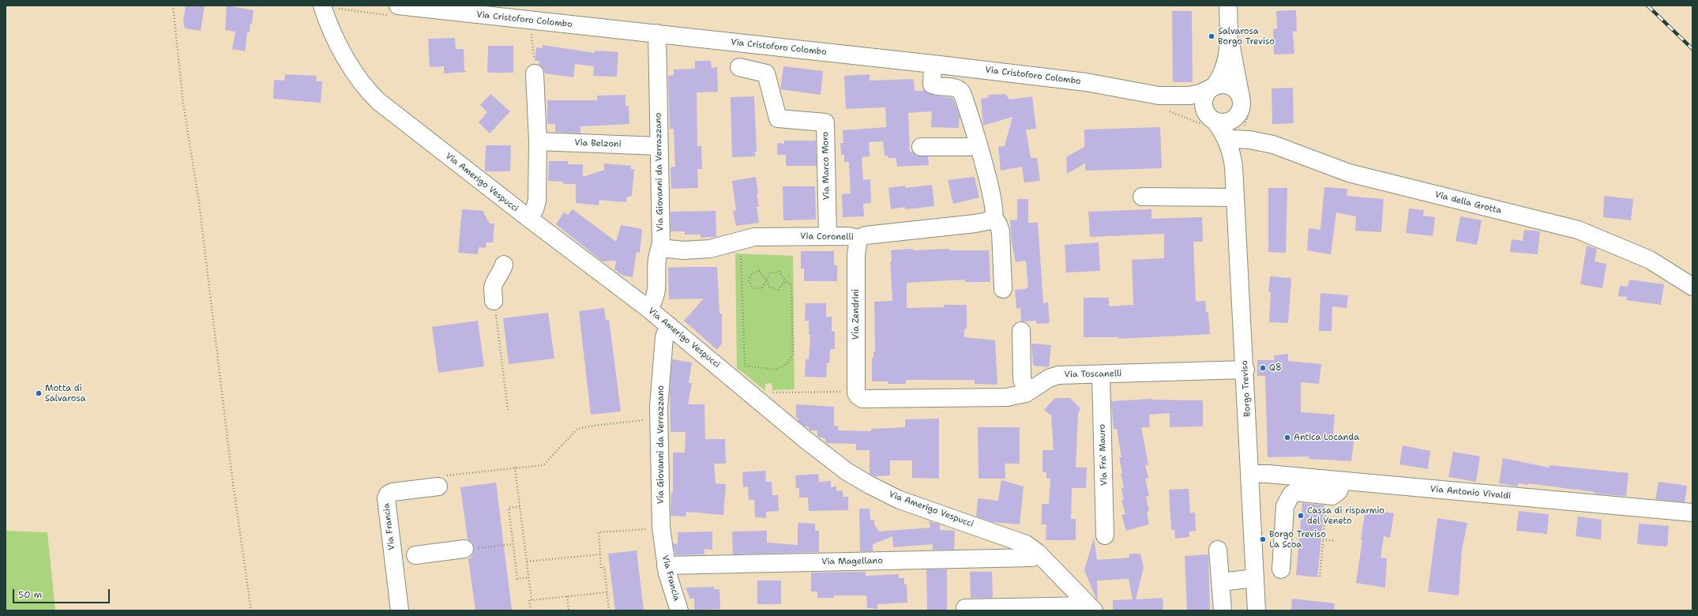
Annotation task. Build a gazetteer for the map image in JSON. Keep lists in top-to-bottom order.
{
  "streets": {
    "street": [
      "Via Cristoforo Colombo",
      "Via Belzoni",
      "Via Marco Moro",
      "Via Giovanni da Verrazzano",
      "Via Amerigo Vespucci",
      "Via della Grotta",
      "Via Coronelli",
      "Via Zendrini",
      "Via Toscanelli",
      "Borgo Treviso",
      "Via Fra' Mauro",
      "Via Antonio Vivaldi",
      "Via Francia",
      "Via Magellano"
    ]
  },
  "crossings": [
    ["Via Cristoforo Colombo", "Via Giovanni da Verrazzano"],
    ["Via Cristoforo Colombo", "Borgo Treviso"],
    ["Via Belzoni", "Via Giovanni da Verrazzano"],
    ["Via Marco Moro", "Via Coronelli"],
    ["Via Giovanni da Verrazzano", "Via Amerigo Vespucci"],
    ["Via Giovanni da Verrazzano", "Via Coronelli"],
    ["Via Giovanni da Verrazzano", "Via Francia"],
    ["Via Amerigo Vespucci", "Via Magellano"],
    ["Via della Grotta", "Borgo Treviso"],
    ["Via Coronelli", "Via Zendrini"],
    ["Via Zendrini", "Via Toscanelli"],
    ["Via Toscanelli", "Borgo Treviso"],
    ["Via Toscanelli", "Via Fra' Mauro"],
    ["Borgo Treviso", "Via Antonio Vivaldi"],
    ["Via Francia", "Via Magellano"]
  ],
  "places": [
    "Salvarosa Borgo Treviso",
    "Q8",
    "Motta di Salvarosa",
    "Antica Locanda",
    "Cassa di risparmio del Veneto",
    "Borgo Treviso La Scoa"
  ],
  "scale_bar": "50 m"
}
